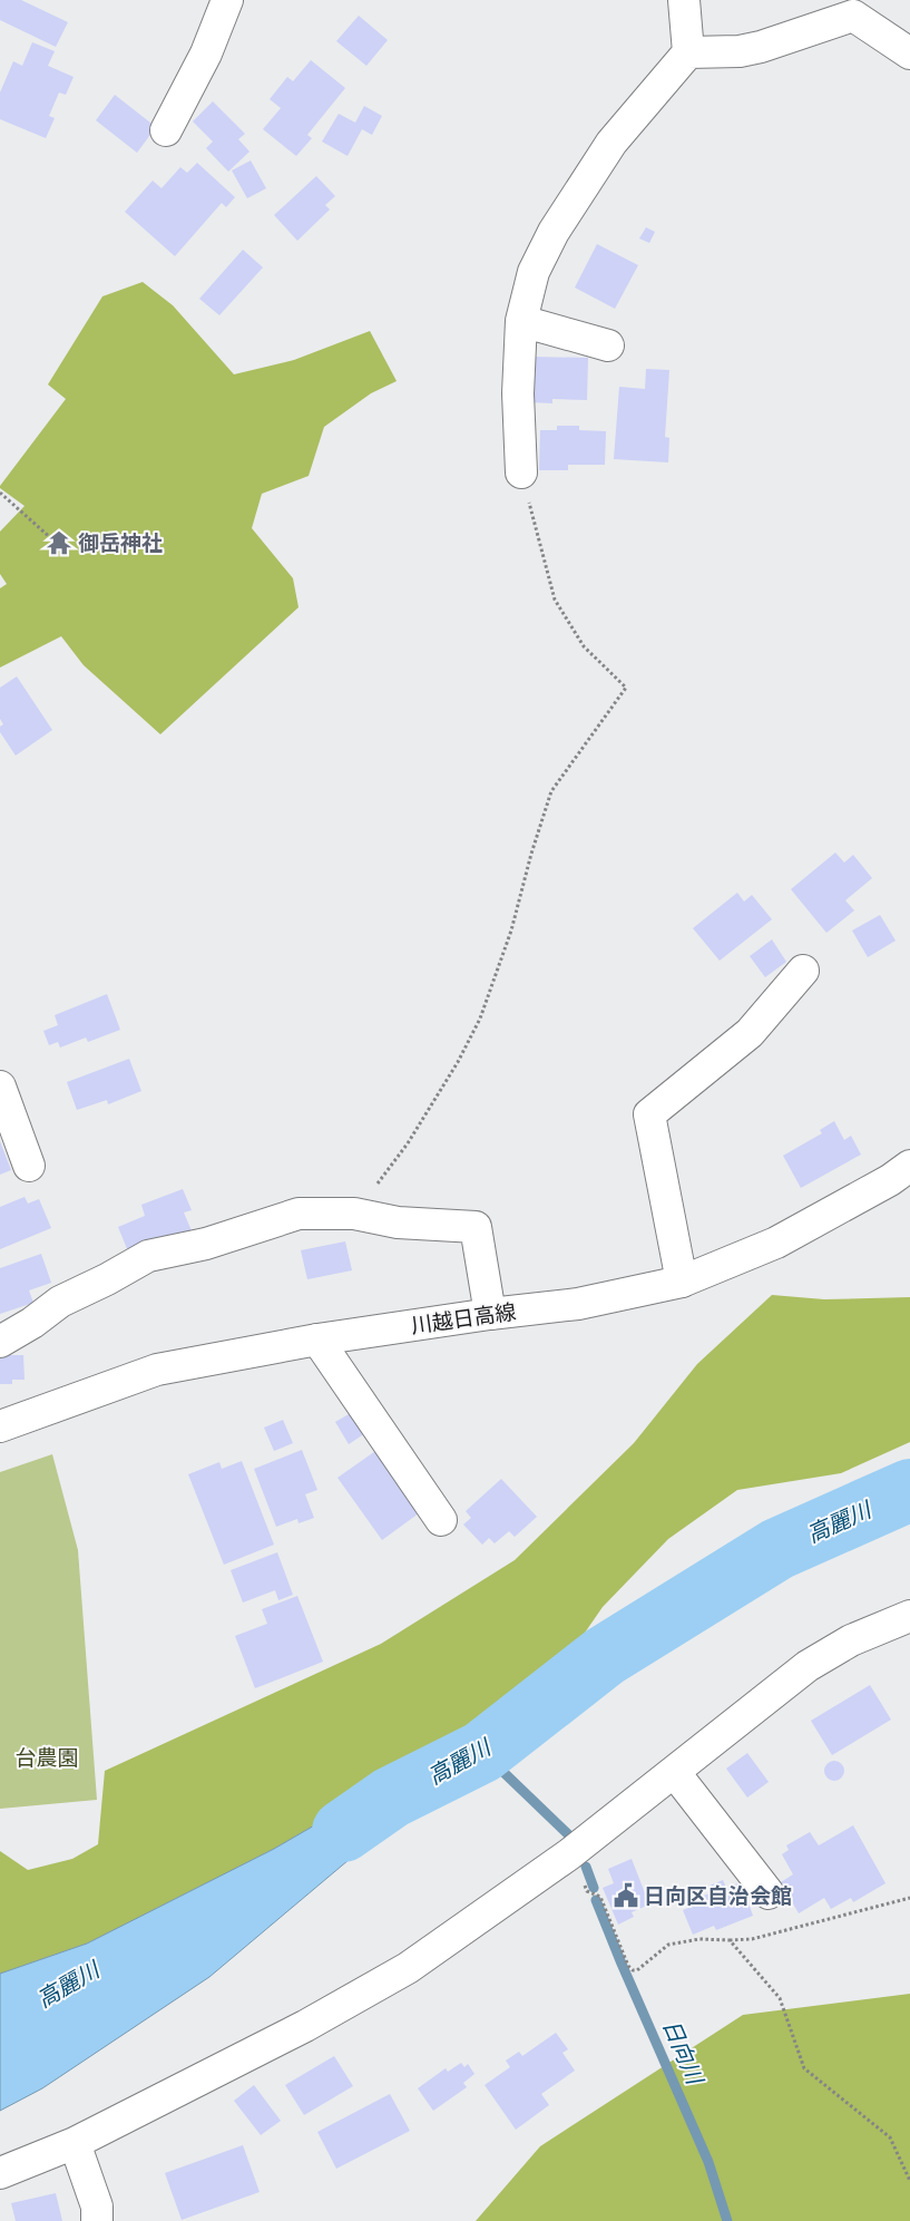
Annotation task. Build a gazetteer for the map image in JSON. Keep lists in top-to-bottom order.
{
  "streets": {
    "street": ["川越日高線"]
  },
  "water": ["高麗川", "日向川"],
  "parks": ["台農園"],
  "places": {
    "temple": ["御岳神社"],
    "public building": ["日向区自治会館"]
  }
}
